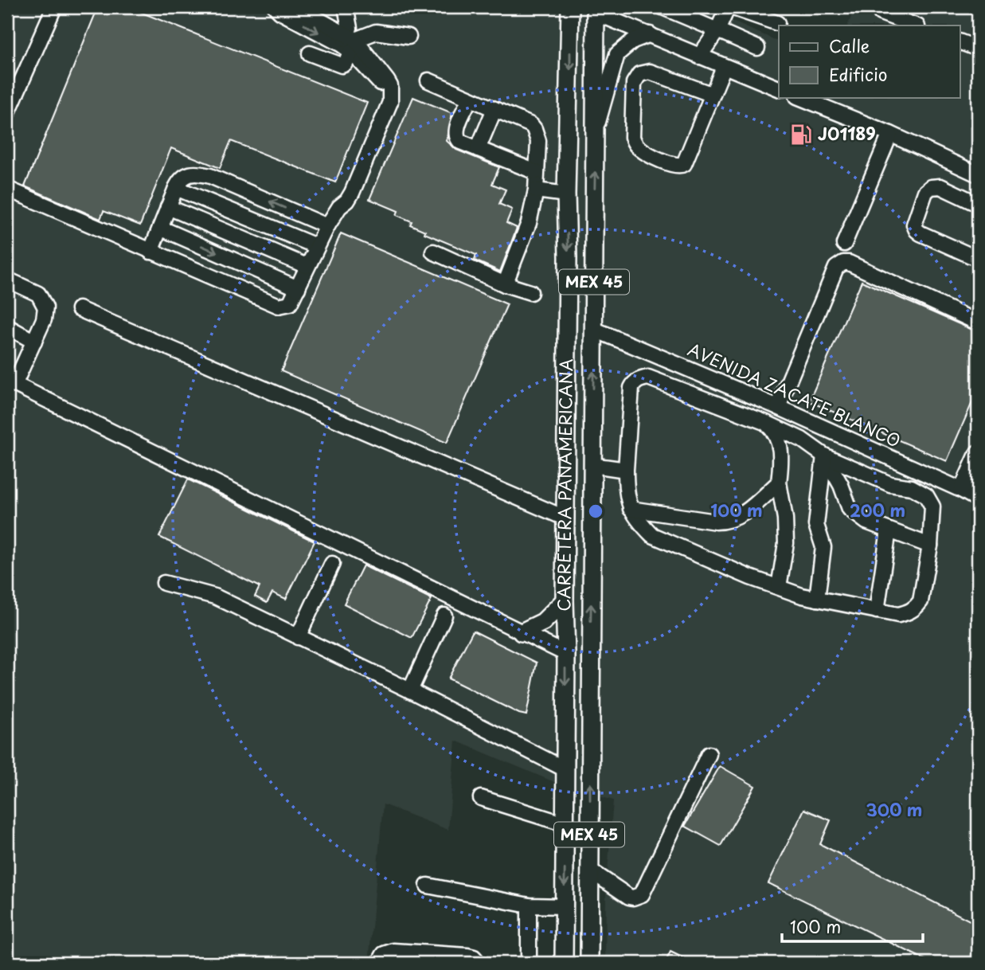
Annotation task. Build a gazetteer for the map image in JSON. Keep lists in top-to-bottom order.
{
  "streets": {
    "main road": ["MEX 45", "CARRETERA PANAMERICANA"],
    "street": ["AVENIDA ZACATE BLANCO"]
  },
  "crossings": [
    ["AVENIDA ZACATE BLANCO", "CARRETERA PANAMERICANA"]
  ],
  "places": {
    "fuel station": ["J01189"]
  },
  "legend": ["Calle", "Edificio"],
  "scale_bar": "100 m",
  "rings": ["100 m", "200 m", "300 m"]
}
